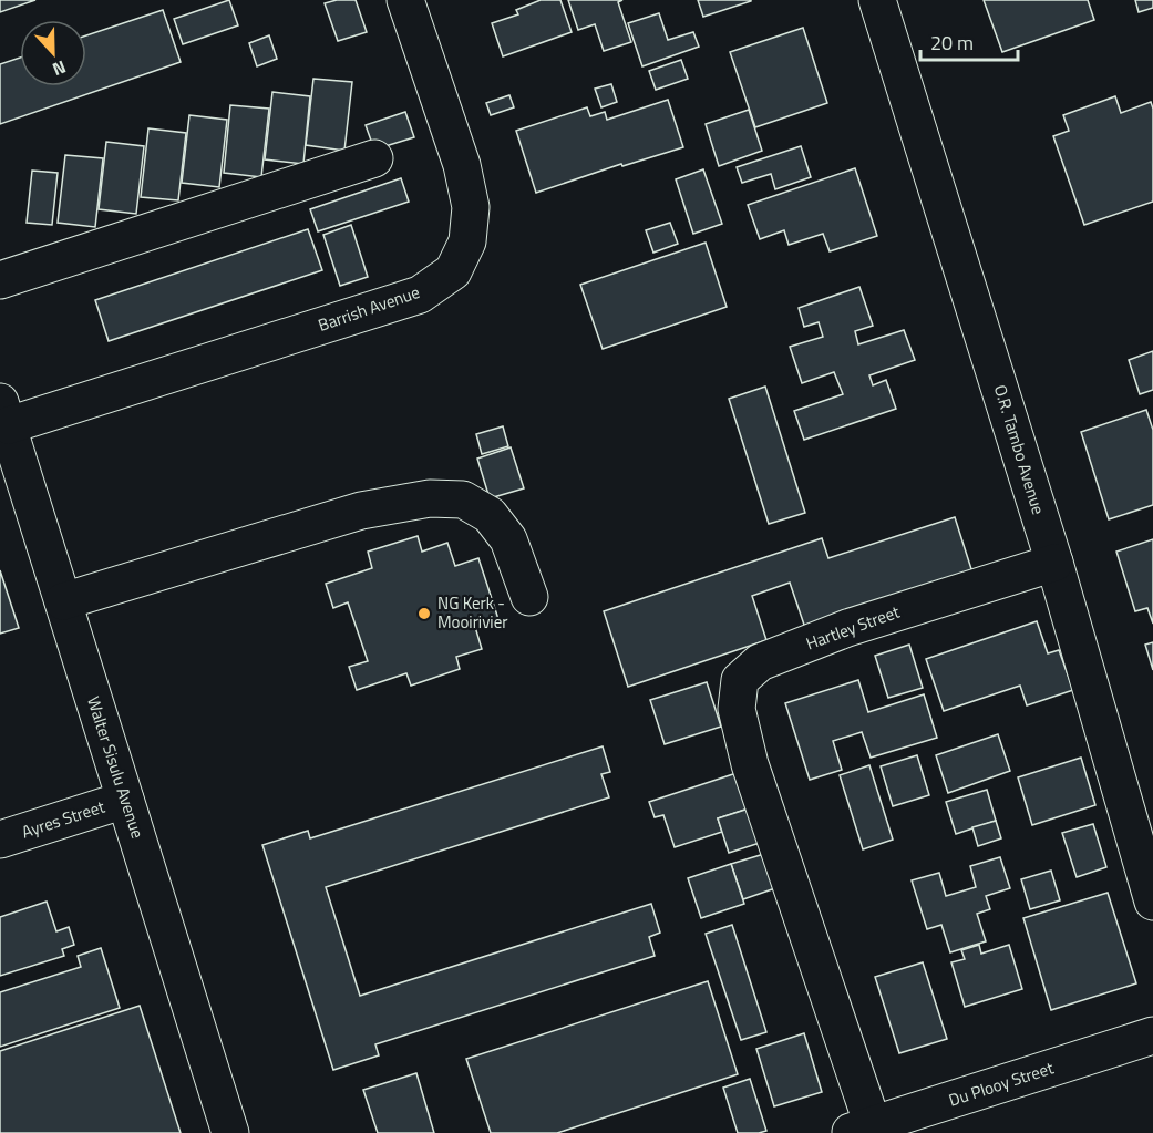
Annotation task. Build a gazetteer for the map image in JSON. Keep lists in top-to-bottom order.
{
  "streets": {
    "street": [
      "Barrish Avenue",
      "O.R. Tambo Avenue",
      "Hartley Street",
      "Walter Sisulu Avenue",
      "Ayres Street",
      "Du Plooy Street"
    ]
  },
  "crossings": [
    ["Barrish Avenue", "Walter Sisulu Avenue"],
    ["O.R. Tambo Avenue", "Hartley Street"],
    ["Hartley Street", "Du Plooy Street"],
    ["Walter Sisulu Avenue", "Ayres Street"]
  ],
  "places": ["NG Kerk - Mooirivier"],
  "scale_bar": "20 m",
  "north": "bottom"
}
